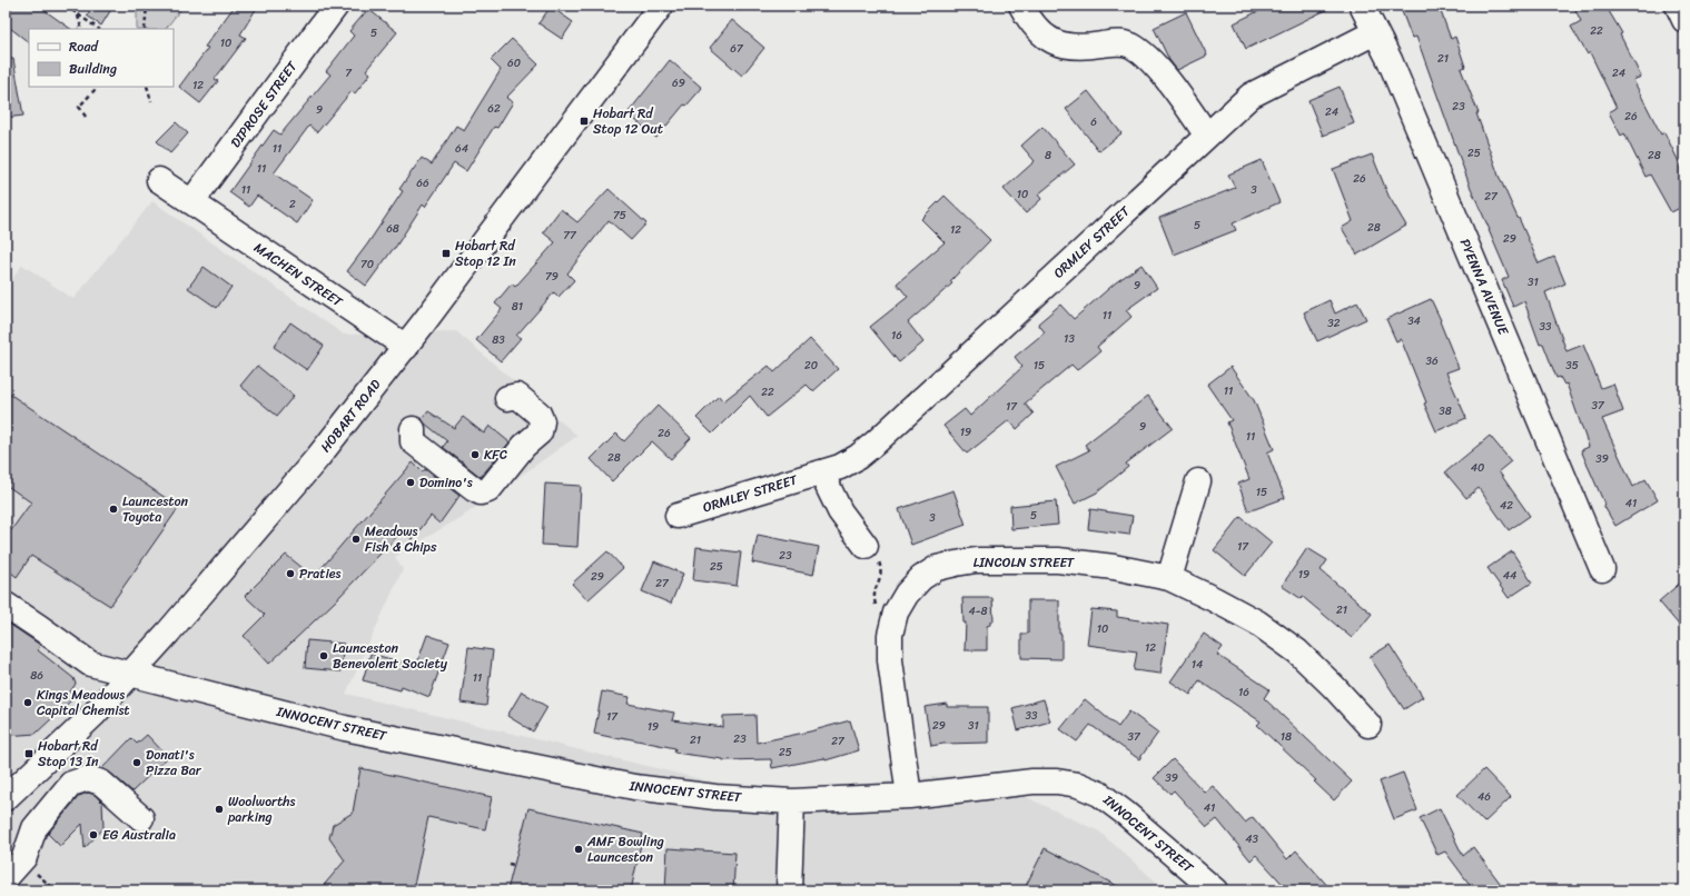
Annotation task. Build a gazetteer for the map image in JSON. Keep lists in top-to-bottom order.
{
  "streets": {
    "street": [
      "DIPROSE STREET",
      "ORMLEY STREET",
      "MACHEN STREET",
      "PYENNA AVENUE",
      "HOBART ROAD",
      "LINCOLN STREET",
      "INNOCENT STREET"
    ]
  },
  "crossings": [
    ["DIPROSE STREET", "MACHEN STREET"],
    ["ORMLEY STREET", "PYENNA AVENUE"],
    ["MACHEN STREET", "HOBART ROAD"],
    ["HOBART ROAD", "INNOCENT STREET"],
    ["LINCOLN STREET", "INNOCENT STREET"]
  ],
  "places": {
    "transit": ["Hobart Rd Stop 12 Out", "Hobart Rd Stop 12 In", "Hobart Rd Stop 13 In"],
    "other": [
      "KFC",
      "Domino's",
      "Launceston Toyota",
      "Meadows Fish & Chips",
      "Praties",
      "Launceston Benevolent Society",
      "Kings Meadows Capital Chemist",
      "Donati's Pizza Bar",
      "Woolworths parking",
      "EG Australia",
      "AMF Bowling Launceston"
    ]
  },
  "house_numbers": [
    "22",
    "5",
    "10",
    "67",
    "21",
    "60",
    "7",
    "24",
    "69",
    "12",
    "23",
    "62",
    "9",
    "24",
    "26",
    "6",
    "11",
    "64",
    "25",
    "8",
    "28",
    "11",
    "26",
    "66",
    "11",
    "3",
    "10",
    "27",
    "2",
    "75",
    "5",
    "28",
    "68",
    "12",
    "77",
    "29",
    "70",
    "79",
    "31",
    "9",
    "81",
    "11",
    "34",
    "32",
    "33",
    "16",
    "13",
    "83",
    "36",
    "20",
    "15",
    "35",
    "11",
    "22",
    "37",
    "17",
    "38",
    "9",
    "19",
    "26",
    "11",
    "28",
    "39",
    "40",
    "15",
    "41",
    "42",
    "5",
    "3",
    "17",
    "23",
    "25",
    "19",
    "44",
    "29",
    "27",
    "21",
    "4-8",
    "10",
    "12",
    "14",
    "86",
    "11",
    "16",
    "33",
    "17",
    "29",
    "31",
    "19",
    "37",
    "18",
    "23",
    "21",
    "27",
    "25",
    "39",
    "46",
    "41",
    "43"
  ],
  "legend": ["Road", "Building"]
}
